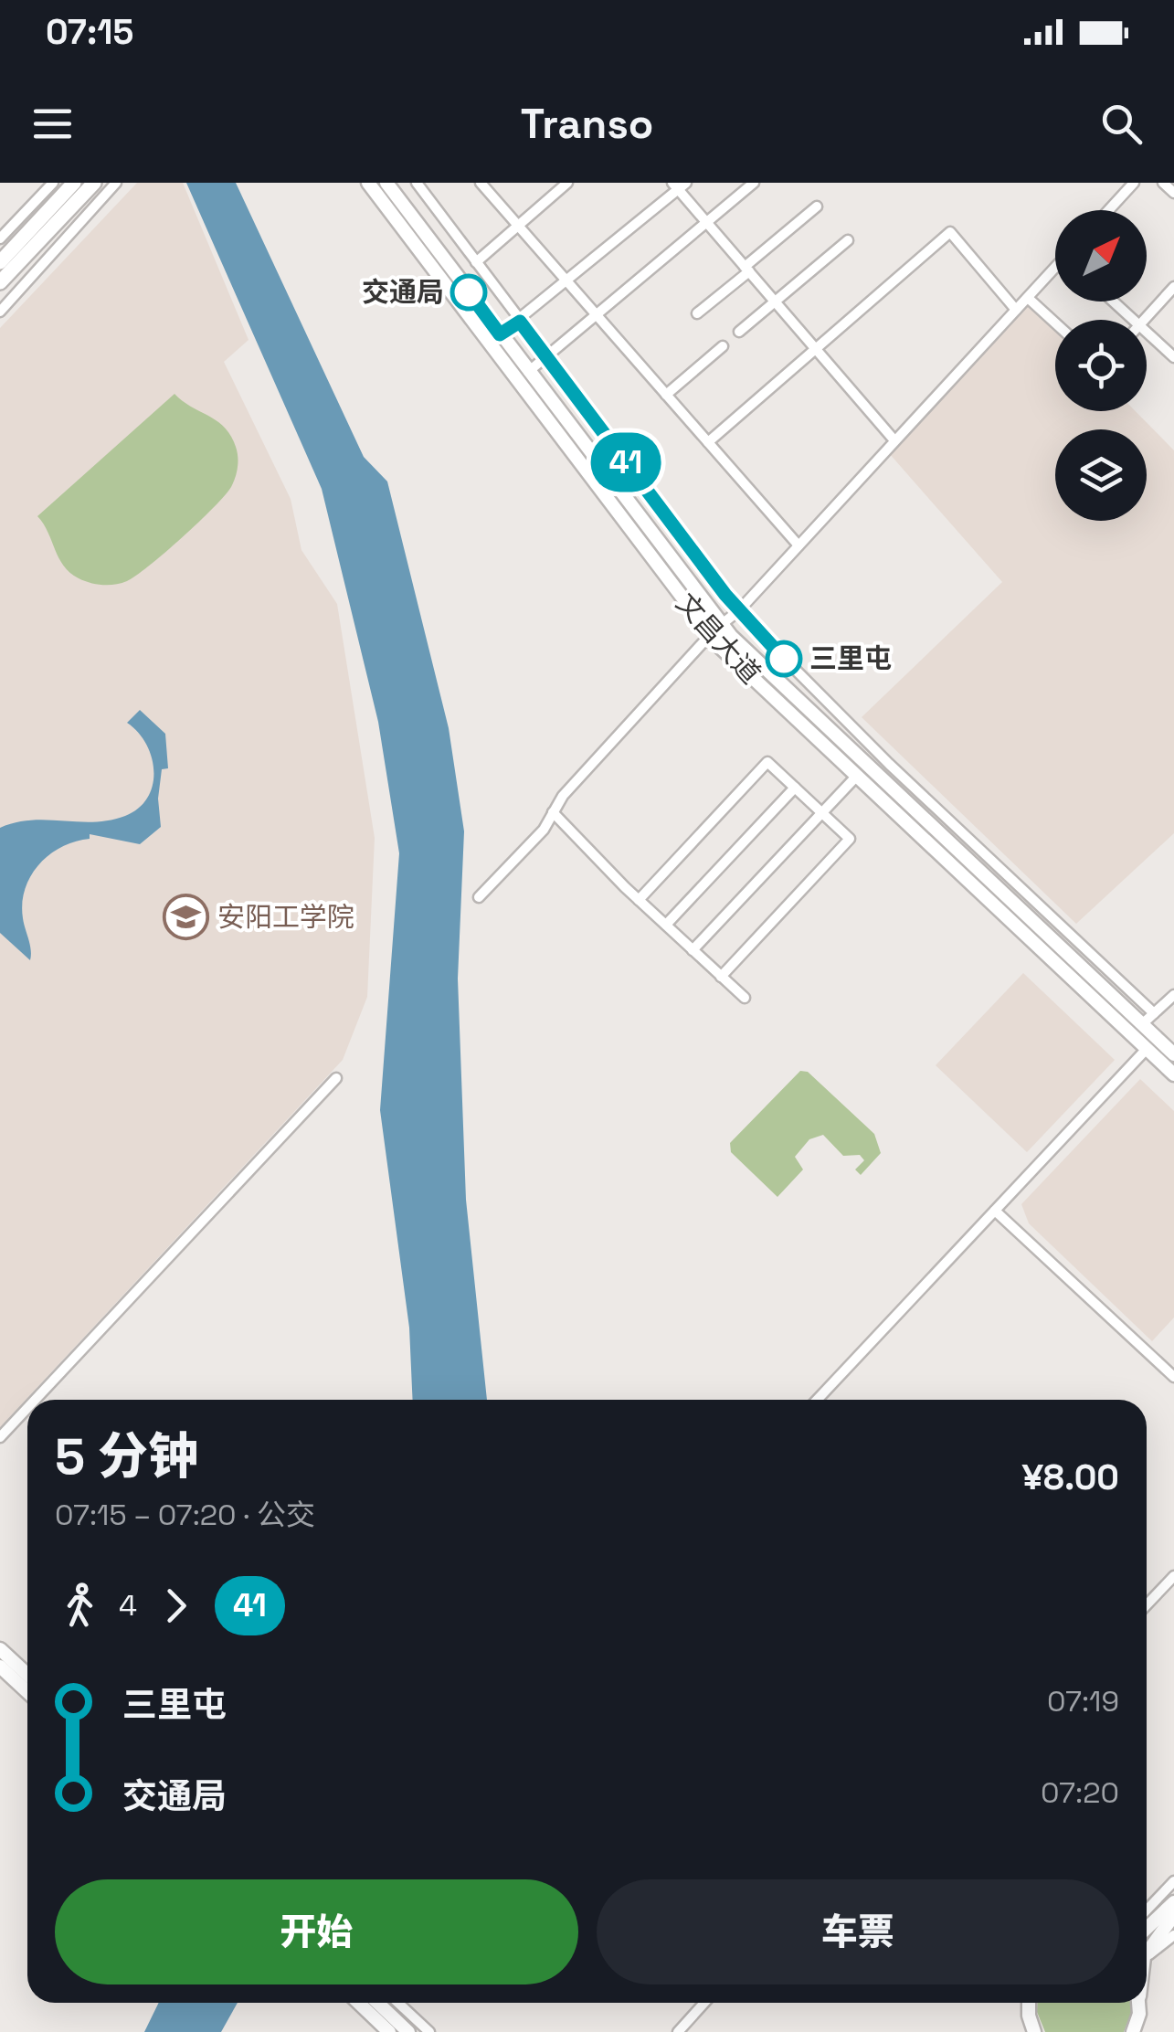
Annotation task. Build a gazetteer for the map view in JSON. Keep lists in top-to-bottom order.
{
  "streets": {
    "main road": ["文昌大道"]
  },
  "places": {
    "other": ["交通局", "三里屯"],
    "school or university": ["安阳工学院"]
  },
  "lines": ["bus line 41"],
  "north": "top right",
  "page": {
    "status": "07:15",
    "header": "Transo",
    "on_map": "41",
    "heading": ["5 分钟", "07:15 – 07:20 · 公交", "¥8.00"],
    "legs": ["4", "41"],
    "list": [
      {
        "name": "三里屯",
        "value": "07:19"
      },
      {
        "name": "交通局",
        "value": "07:20"
      }
    ],
    "buttons": ["开始", "车票"]
  }
}
